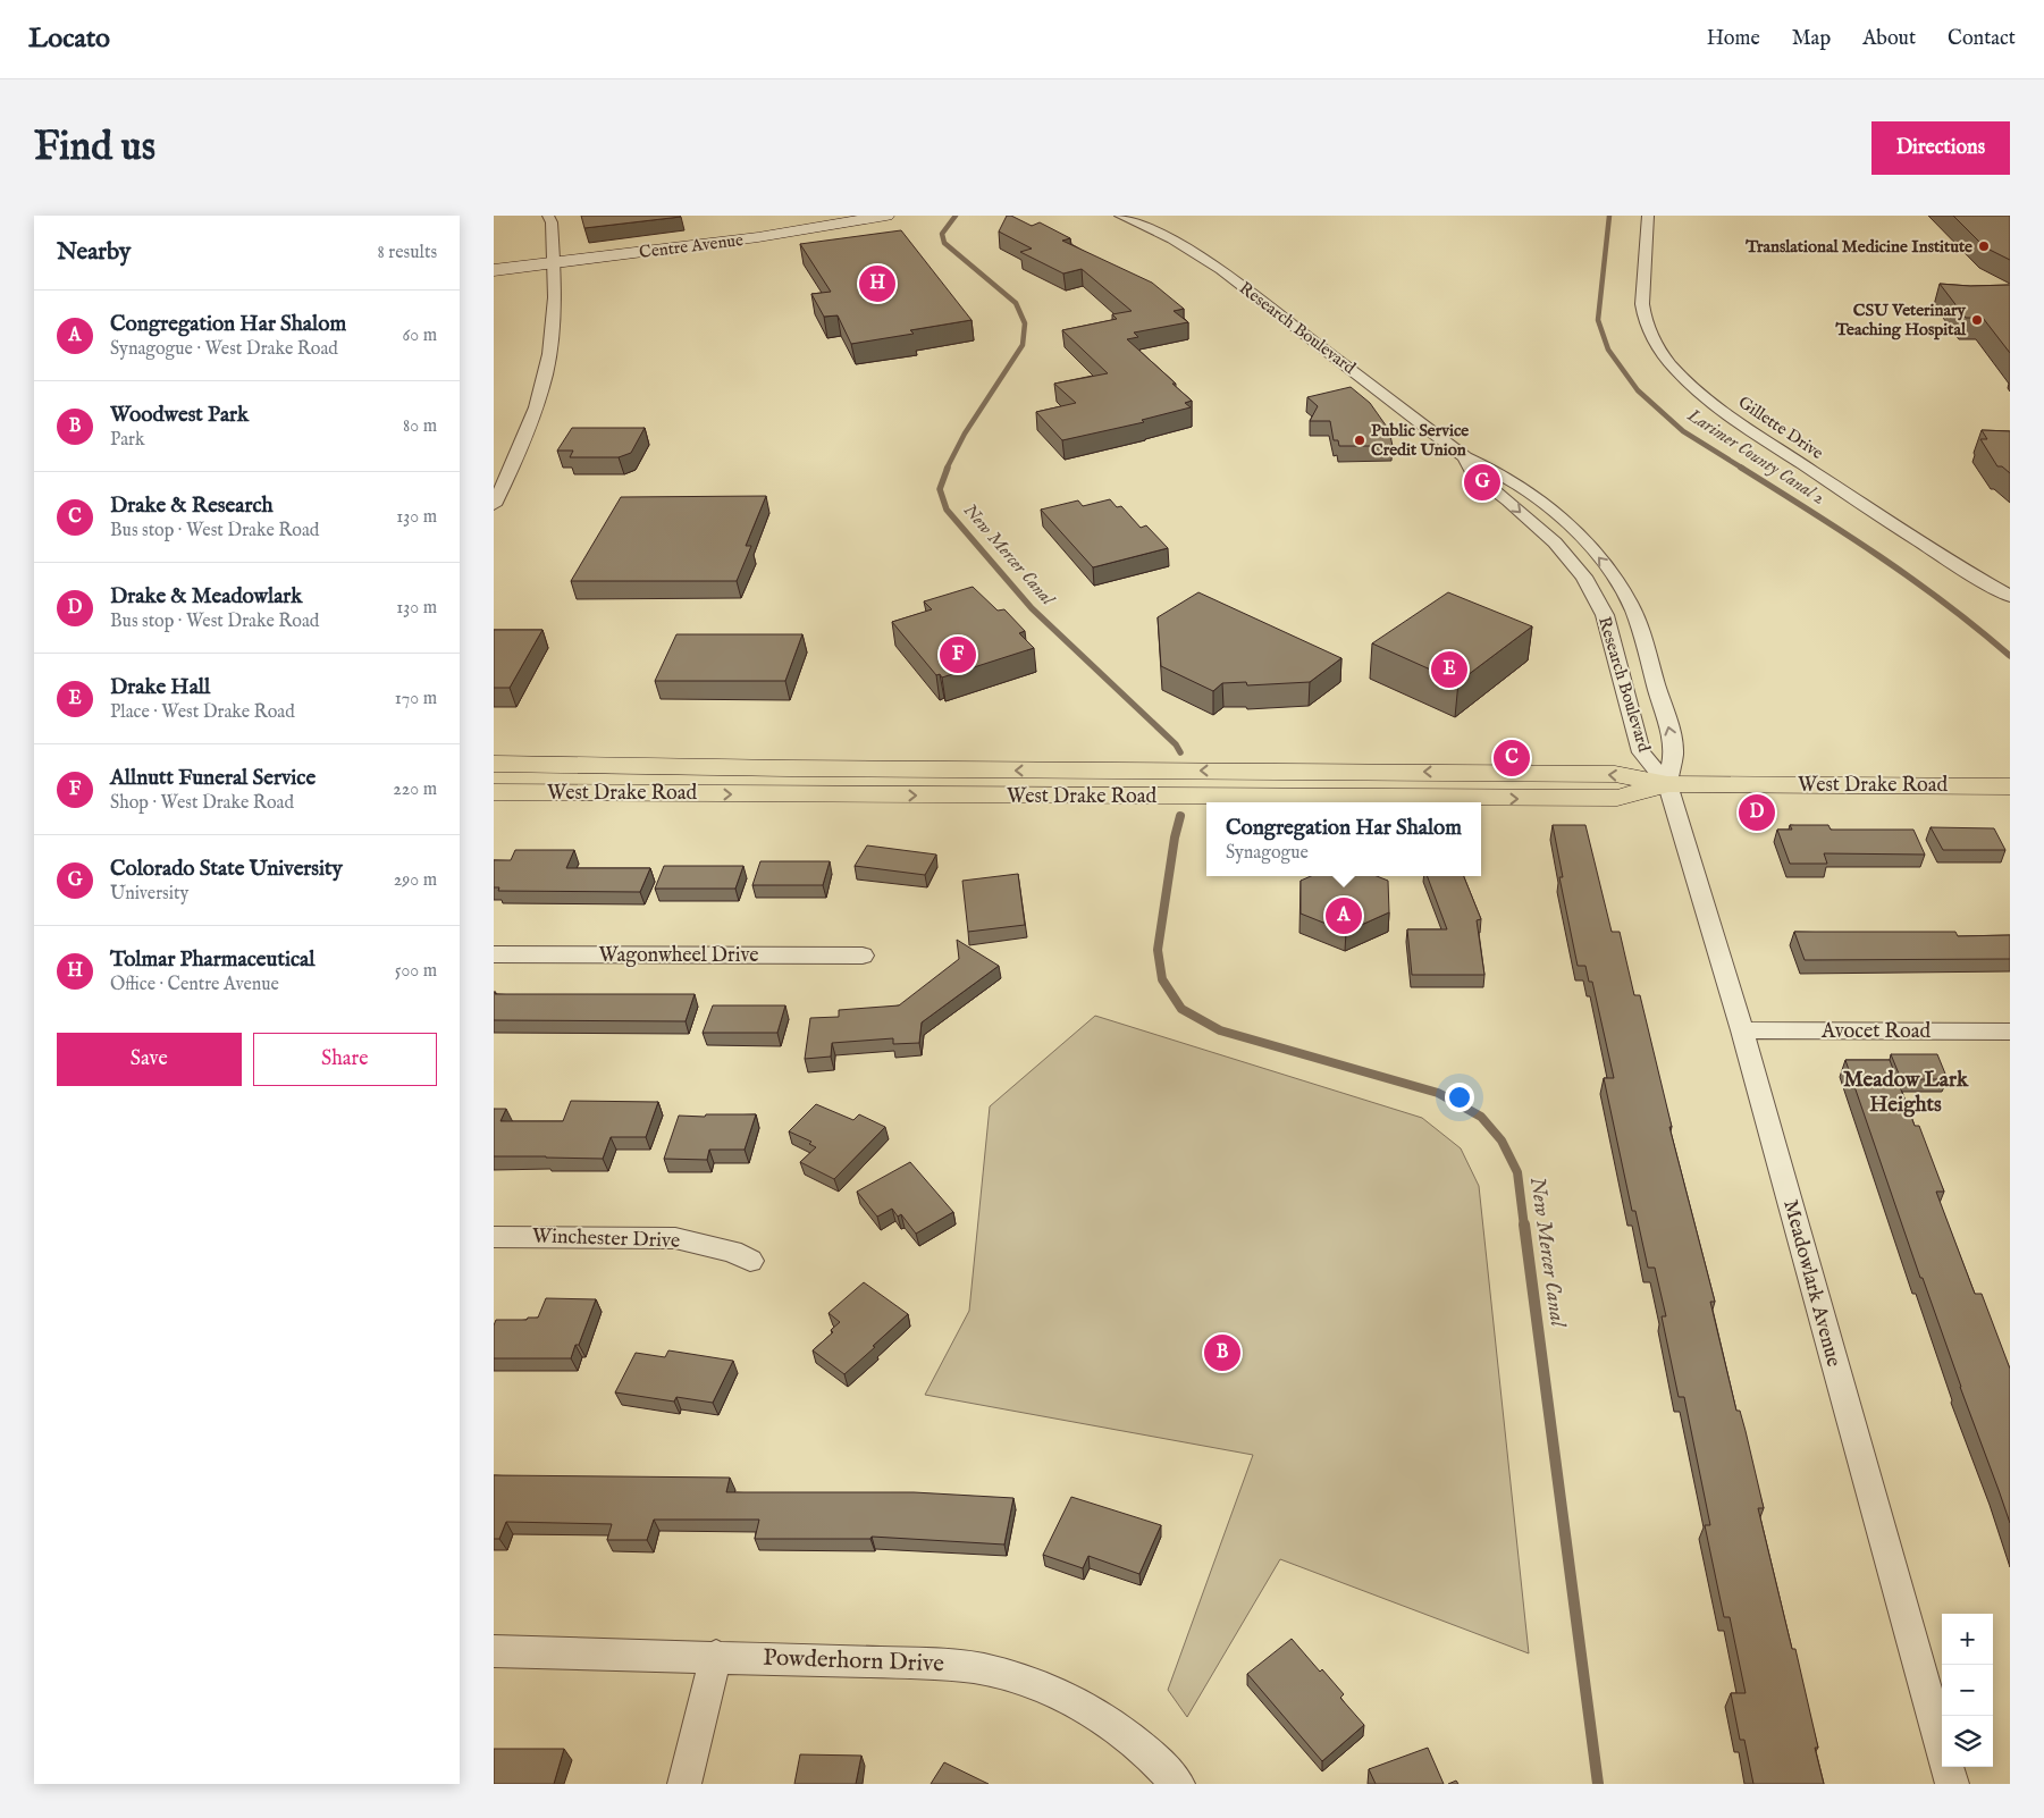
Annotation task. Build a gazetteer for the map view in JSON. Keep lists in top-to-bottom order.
{
  "streets": {
    "main road": ["West Drake Road"],
    "street": [
      "Centre Avenue",
      "Research Boulevard",
      "Gillette Drive",
      "Wagonwheel Drive",
      "Avocet Road",
      "Winchester Drive",
      "Meadowlark Avenue",
      "Powderhorn Drive"
    ]
  },
  "crossings": [
    ["Research Boulevard", "West Drake Road"],
    ["Research Boulevard", "Meadowlark Avenue"],
    ["West Drake Road", "Meadowlark Avenue"],
    ["Avocet Road", "Meadowlark Avenue"]
  ],
  "districts": ["Meadow Lark Heights"],
  "water": ["Larimer County Canal 2", "New Mercer Canal"],
  "places": ["Translational Medicine Institute", "CSU Veterinary Teaching Hospital", "Public Service Credit Union"],
  "page": {
    "header": "Locato",
    "nav": [
      "Home",
      "Map",
      "About",
      "Contact"
    ],
    "buttons": [
      "Directions",
      ["Save", "Share"]
    ],
    "title": "Find us",
    "heading": ["Nearby", "8 results"],
    "pins": [
      "H",
      "G",
      "F",
      "E",
      "C",
      "D",
      "A",
      "B"
    ],
    "list": [
      {
        "mark": "A",
        "name": "Congregation Har Shalom",
        "note": "Synagogue · West Drake Road",
        "value": "60 m"
      },
      {
        "mark": "B",
        "name": "Woodwest Park",
        "note": "Park",
        "value": "80 m"
      },
      {
        "mark": "C",
        "name": "Drake & Research",
        "note": "Bus stop · West Drake Road",
        "value": "130 m"
      },
      {
        "mark": "D",
        "name": "Drake & Meadowlark",
        "note": "Bus stop · West Drake Road",
        "value": "130 m"
      },
      {
        "mark": "E",
        "name": "Drake Hall",
        "note": "Place · West Drake Road",
        "value": "170 m"
      },
      {
        "mark": "F",
        "name": "Allnutt Funeral Service",
        "note": "Shop · West Drake Road",
        "value": "220 m"
      },
      {
        "mark": "G",
        "name": "Colorado State University",
        "note": "University",
        "value": "290 m"
      },
      {
        "mark": "H",
        "name": "Tolmar Pharmaceutical",
        "note": "Office · Centre Avenue",
        "value": "500 m"
      }
    ],
    "popup": ["Congregation Har Shalom", "Synagogue"],
    "map_buttons": ["+", "−"]
  }
}
